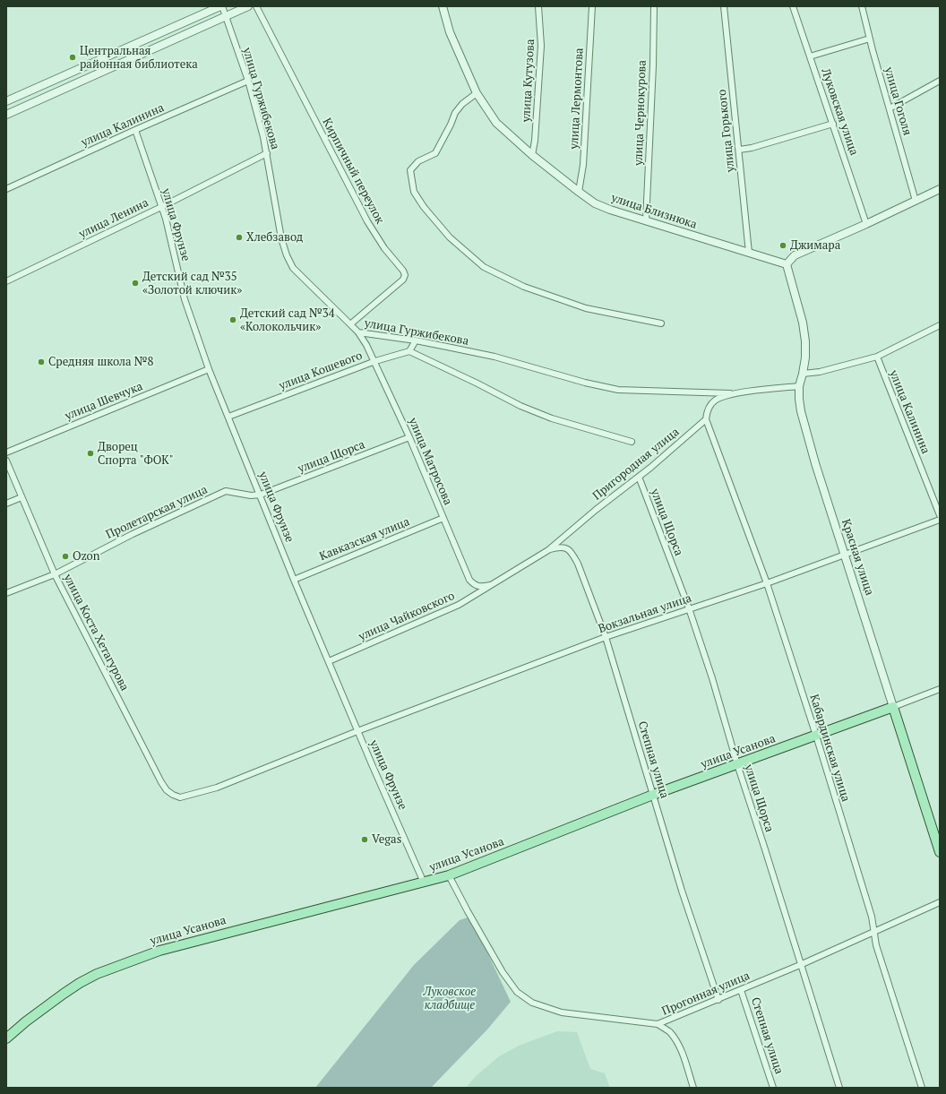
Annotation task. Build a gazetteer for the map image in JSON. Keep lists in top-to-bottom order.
{
  "streets": {
    "main road": ["Красная улица", "улица Усанова"],
    "street": [
      "улица Кутузова",
      "улица Гуржибекова",
      "улица Лермонтова",
      "улица Гоголя",
      "Луковская улица",
      "улица Чернокурова",
      "улица Калинина",
      "улица Горького",
      "Кирпичный переулок",
      "улица Близнюка",
      "улица Ленина",
      "улица Фрунзе",
      "улица Кошевого",
      "улица Шевчука",
      "улица Щорса",
      "улица Матросова",
      "Пригородная улица",
      "Пролетарская улица",
      "Кавказская улица",
      "Вокзальная улица",
      "улица Чайковского",
      "улица Коста Хетагурова",
      "Кабардинская улица",
      "Степная улица",
      "Прогонная улица"
    ]
  },
  "crossings": [
    ["улица Кутузова", "улица Близнюка"],
    ["улица Гуржибекова", "улица Калинина"],
    ["улица Гуржибекова", "Кирпичный переулок"],
    ["улица Гуржибекова", "улица Ленина"],
    ["улица Гуржибекова", "улица Кошевого"],
    ["улица Гуржибекова", "улица Матросова"],
    ["улица Гуржибекова", "Пригородная улица"],
    ["улица Лермонтова", "улица Близнюка"],
    ["улица Чернокурова", "улица Близнюка"],
    ["улица Калинина", "улица Фрунзе"],
    ["улица Горького", "улица Близнюка"],
    ["улица Близнюка", "Красная улица"],
    ["улица Ленина", "улица Фрунзе"],
    ["улица Фрунзе", "улица Кошевого"],
    ["улица Фрунзе", "улица Шевчука"],
    ["улица Фрунзе", "улица Щорса"],
    ["улица Фрунзе", "Пролетарская улица"],
    ["улица Фрунзе", "Кавказская улица"],
    ["улица Фрунзе", "Вокзальная улица"],
    ["улица Фрунзе", "улица Чайковского"],
    ["улица Фрунзе", "улица Усанова"],
    ["улица Кошевого", "улица Матросова"],
    ["улица Щорса", "улица Матросова"],
    ["улица Щорса", "Пригородная улица"],
    ["улица Щорса", "Пролетарская улица"],
    ["улица Щорса", "Вокзальная улица"],
    ["улица Щорса", "улица Усанова"],
    ["улица Щорса", "Прогонная улица"],
    ["улица Матросова", "Пригородная улица"],
    ["улица Матросова", "Кавказская улица"],
    ["улица Матросова", "улица Чайковского"],
    ["Пригородная улица", "Красная улица"],
    ["Пригородная улица", "улица Чайковского"],
    ["Пригородная улица", "Кабардинская улица"],
    ["Пригородная улица", "Степная улица"],
    ["Пролетарская улица", "улица Коста Хетагурова"],
    ["Красная улица", "Вокзальная улица"],
    ["Красная улица", "улица Усанова"],
    ["Вокзальная улица", "улица Коста Хетагурова"],
    ["Вокзальная улица", "Кабардинская улица"],
    ["Вокзальная улица", "Степная улица"],
    ["Кабардинская улица", "улица Усанова"],
    ["Кабардинская улица", "Прогонная улица"],
    ["улица Усанова", "Степная улица"],
    ["улица Усанова", "Прогонная улица"],
    ["Степная улица", "Прогонная улица"]
  ],
  "parks": ["Луковское кладбище"],
  "places": [
    "Центральная районная библиотека",
    "Хлебзавод",
    "Джимара",
    "Детский сад №35 «Золотой ключик»",
    "Детский сад №34 «Колокольчик»",
    "Средняя школа №8",
    "Дворец Спорта \"ФОК\"",
    "Ozon",
    "Vegas"
  ]
}
